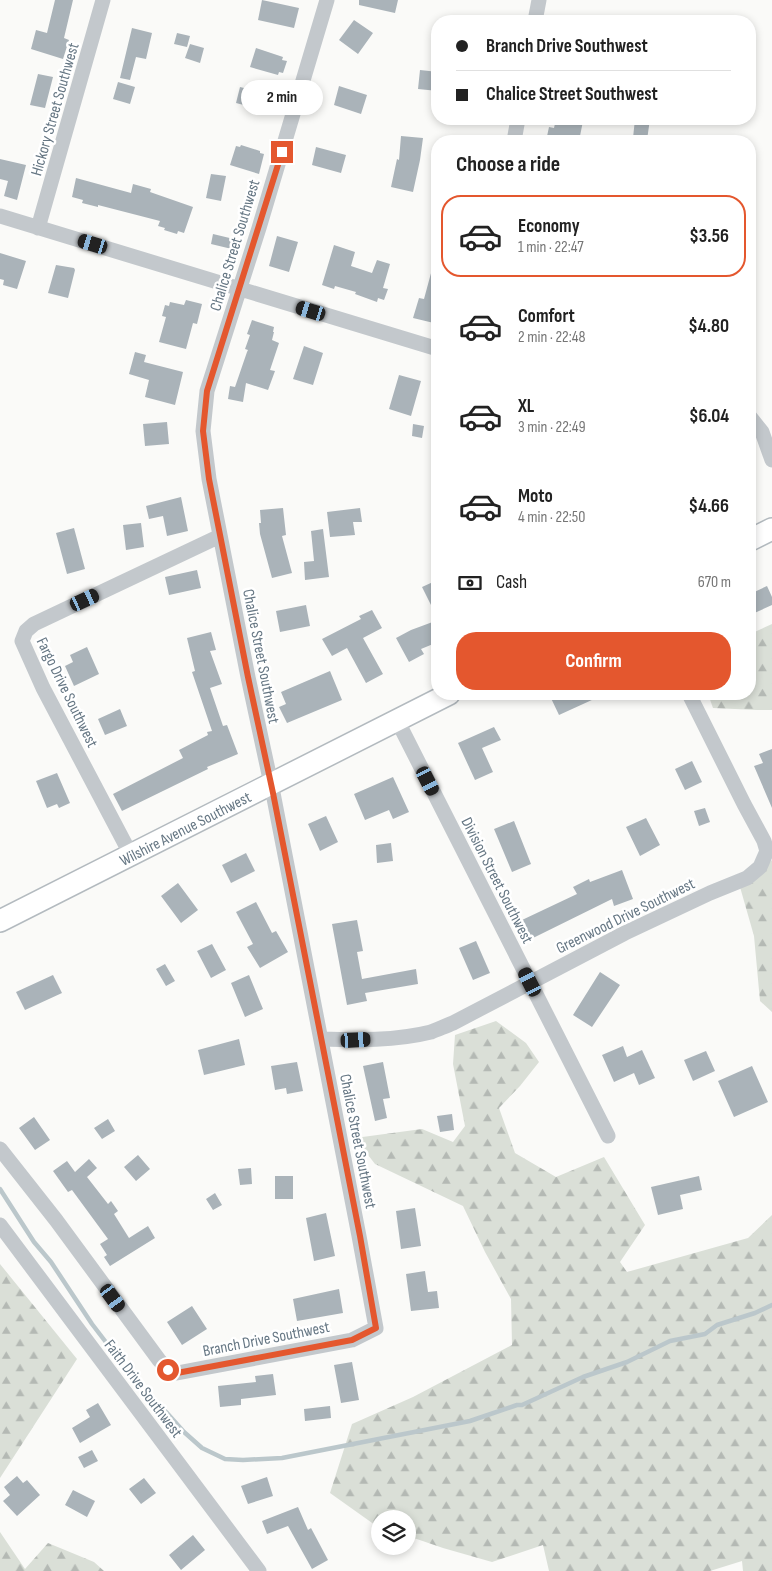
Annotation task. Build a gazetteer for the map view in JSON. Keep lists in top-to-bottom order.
{
  "streets": {
    "street": [
      "Hickory Street Southwest",
      "Chalice Street Southwest",
      "Fargo Drive Southwest",
      "Wilshire Avenue Southwest",
      "Division Street Southwest",
      "Greenwood Drive Southwest",
      "Branch Drive Southwest",
      "Faith Drive Southwest"
    ]
  },
  "crossings": [
    ["Chalice Street Southwest", "Fargo Drive Southwest"],
    ["Chalice Street Southwest", "Wilshire Avenue Southwest"],
    ["Chalice Street Southwest", "Greenwood Drive Southwest"],
    ["Chalice Street Southwest", "Branch Drive Southwest"],
    ["Fargo Drive Southwest", "Wilshire Avenue Southwest"],
    ["Wilshire Avenue Southwest", "Division Street Southwest"],
    ["Division Street Southwest", "Greenwood Drive Southwest"]
  ],
  "page": {
    "banner": ["Branch Drive Southwest", "Chalice Street Southwest"],
    "bubble": "2 min",
    "heading": "Choose a ride",
    "list": [
      {
        "name": "Economy",
        "note": "1 min · 22:47",
        "value": "$3.56"
      },
      {
        "name": "Comfort",
        "note": "2 min · 22:48",
        "value": "$4.80"
      },
      {
        "name": "XL",
        "note": "3 min · 22:49",
        "value": "$6.04"
      },
      {
        "name": "Moto",
        "note": "4 min · 22:50",
        "value": "$4.66"
      }
    ],
    "pay": ["Cash", "670 m"],
    "buttons": "Confirm"
  }
}
